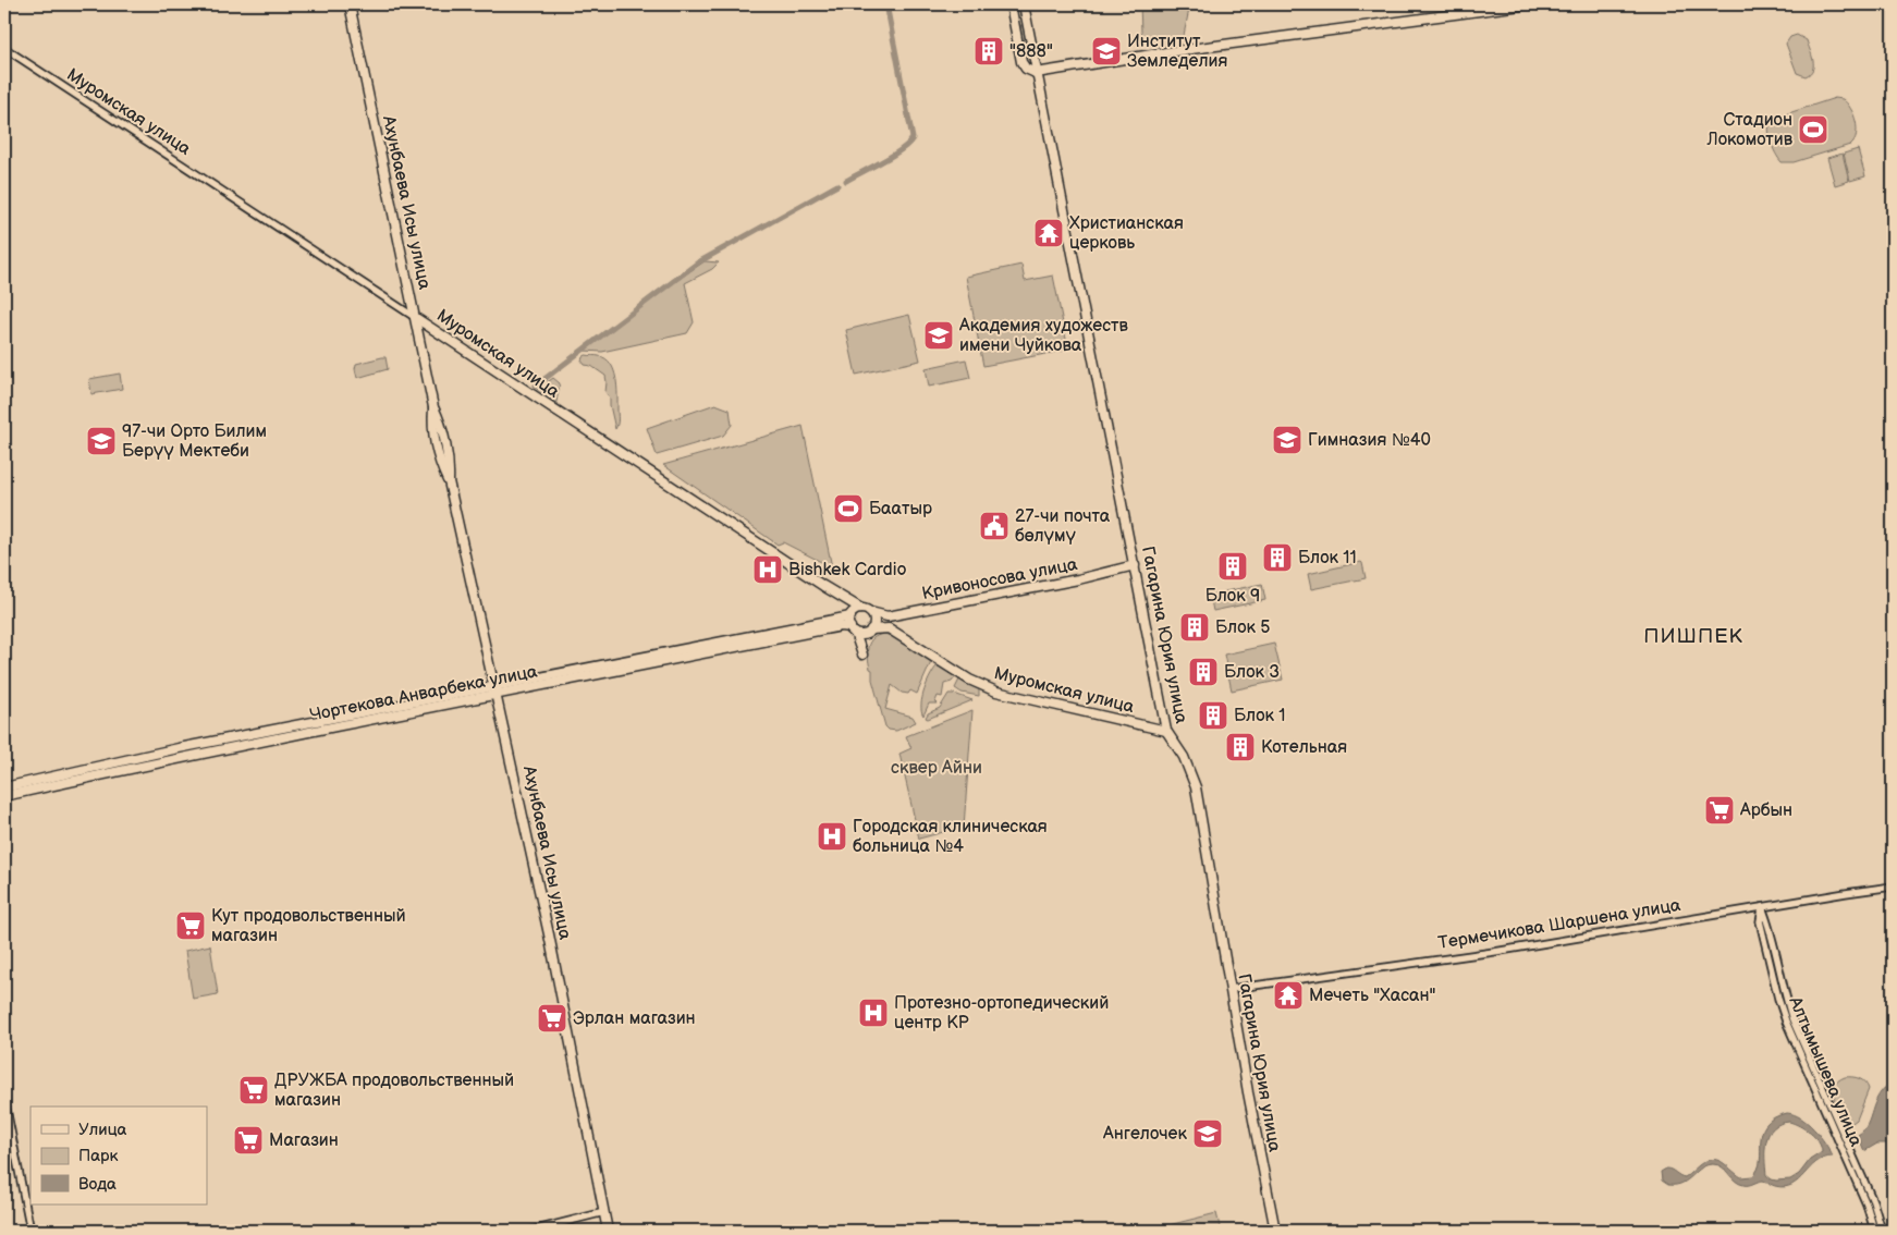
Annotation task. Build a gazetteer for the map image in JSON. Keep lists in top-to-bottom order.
{
  "streets": {
    "main road": [
      "Муромская улица",
      "Ахунбаева Исы улица",
      "Кривоносова улица",
      "Гагарина Юрия улица",
      "Чортекова Анварбека улица"
    ],
    "street": ["Термечикова Шаршена улица", "Алтымышева улица"]
  },
  "crossings": [
    ["Муромская улица", "Ахунбаева Исы улица"],
    ["Муромская улица", "Кривоносова улица"],
    ["Муромская улица", "Гагарина Юрия улица"],
    ["Муромская улица", "Чортекова Анварбека улица"],
    ["Ахунбаева Исы улица", "Чортекова Анварбека улица"],
    ["Кривоносова улица", "Гагарина Юрия улица"],
    ["Кривоносова улица", "Чортекова Анварбека улица"],
    ["Гагарина Юрия улица", "Термечикова Шаршена улица"],
    ["Термечикова Шаршена улица", "Алтымышева улица"]
  ],
  "districts": ["ПИШПЕК"],
  "parks": ["сквер Айни"],
  "places": {
    "building": [
      "\"888\"",
      "Блок 11",
      "Блок 9",
      "Блок 5",
      "Блок 3",
      "Блок 1",
      "Котельная"
    ],
    "school or university": [
      "Институт Земледелия",
      "Академия художеств имени Чуйкова",
      "Гимназия №40",
      "97-чи Орто Билим Берүү Мектеби",
      "Ангелочек"
    ],
    "sports": ["Стадион Локомотив", "Баатыр"],
    "temple": ["Христианская церковь", "Мечеть \"Хасан\""],
    "public building": ["27-чи почта бөлүмү"],
    "hospital": ["Bishkek Cardio", "Городская клиническая больница №4", "Протезно-ортопедический центр КР"],
    "supermarket": [
      "Арбын",
      "Кут продовольственный магазин",
      "Эрлан магазин",
      "ДРУЖБА продовольственный магазин",
      "Магазин"
    ]
  },
  "legend": ["Улица", "Парк", "Вода"]
}
